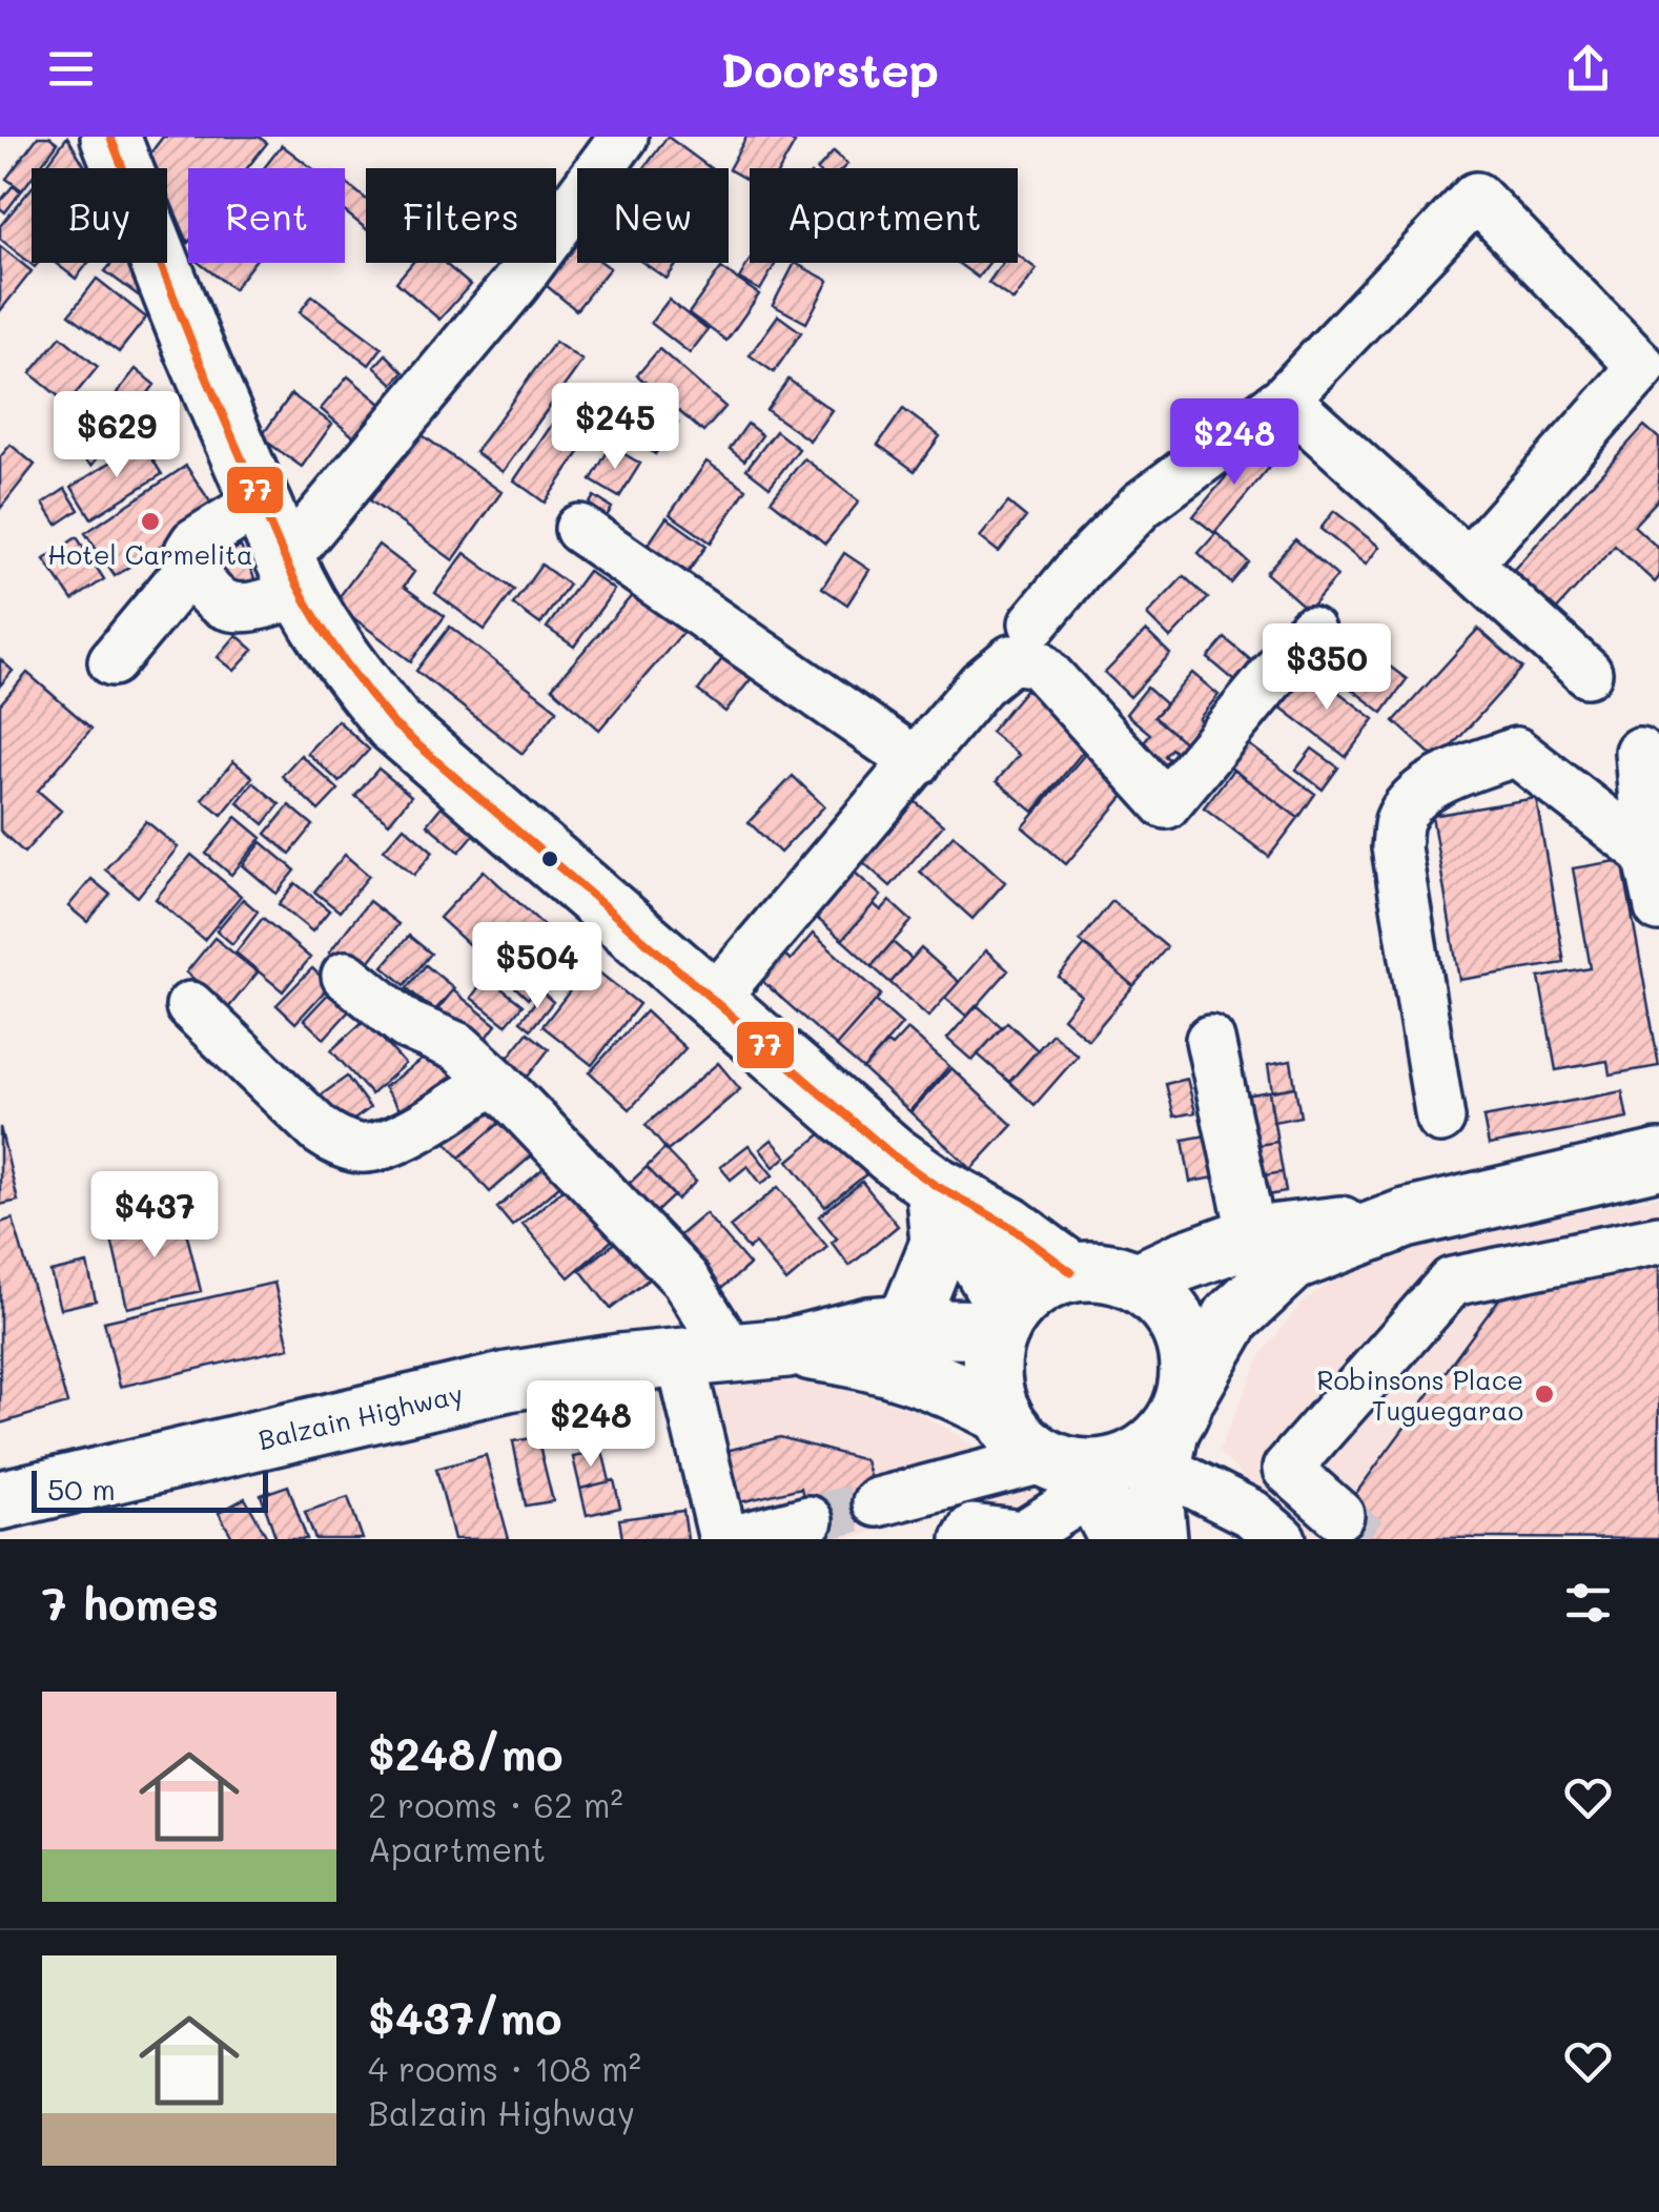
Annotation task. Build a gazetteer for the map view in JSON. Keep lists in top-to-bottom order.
{
  "streets": {
    "main road": ["Balzain Highway"]
  },
  "places": ["Hotel Carmelita", "Robinsons Place Tuguegarao"],
  "lines": ["transit line 77"],
  "scale_bar": "50 m",
  "page": {
    "header": "Doorstep",
    "chip": [
      "Buy",
      "Rent",
      "Filters",
      "New",
      "Apartment"
    ],
    "price": [
      "$245",
      "$629",
      "$248",
      "$350",
      "$504",
      "$437",
      "$248"
    ],
    "scale": "50 m",
    "heading": "7 homes",
    "list": [
      {
        "name": "$248/mo",
        "note": "2 rooms · 62 m² · Apartment"
      },
      {
        "name": "$437/mo",
        "note": "4 rooms · 108 m² · Balzain Highway"
      }
    ]
  }
}
